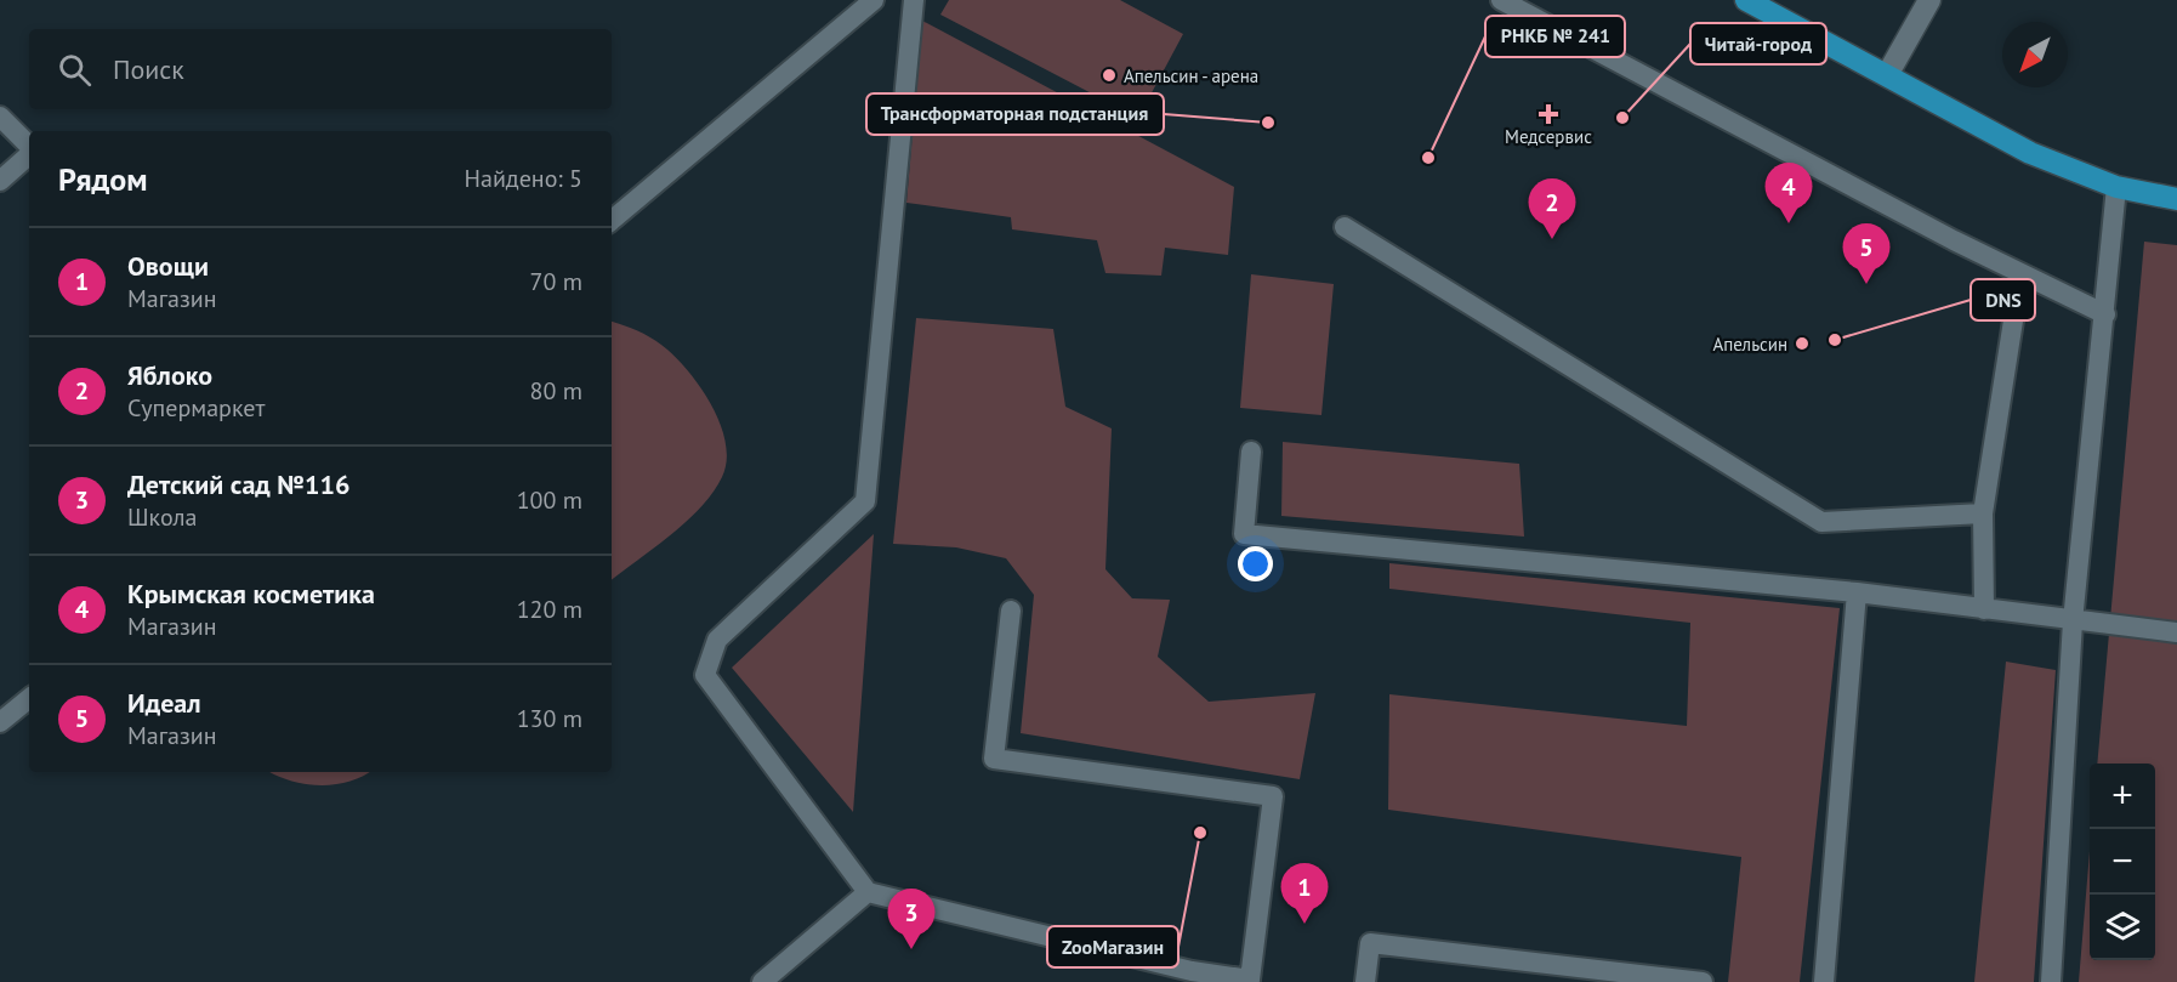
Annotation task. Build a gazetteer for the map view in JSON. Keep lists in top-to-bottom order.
{
  "places": {
    "other": [
      "Апельсин - арена",
      "Читай-город",
      "Трансформаторная подстанция",
      "РНКБ № 241",
      "DNS",
      "Апельсин",
      "ZooМагазин"
    ],
    "health": ["Медсервис"]
  },
  "north": "bottom left",
  "page": {
    "search": "Поиск",
    "heading": ["Рядом", "Найдено: 5"],
    "pins": [
      "4",
      "2",
      "5",
      "1",
      "3"
    ],
    "list": [
      {
        "mark": "1",
        "name": "Овощи",
        "note": "Магазин",
        "value": "70 m"
      },
      {
        "mark": "2",
        "name": "Яблоко",
        "note": "Супермаркет",
        "value": "80 m"
      },
      {
        "mark": "3",
        "name": "Детский сад №116",
        "note": "Школа",
        "value": "100 m"
      },
      {
        "mark": "4",
        "name": "Крымская косметика",
        "note": "Магазин",
        "value": "120 m"
      },
      {
        "mark": "5",
        "name": "Идеал",
        "note": "Магазин",
        "value": "130 m"
      }
    ],
    "map_buttons": ["+", "−"]
  }
}
